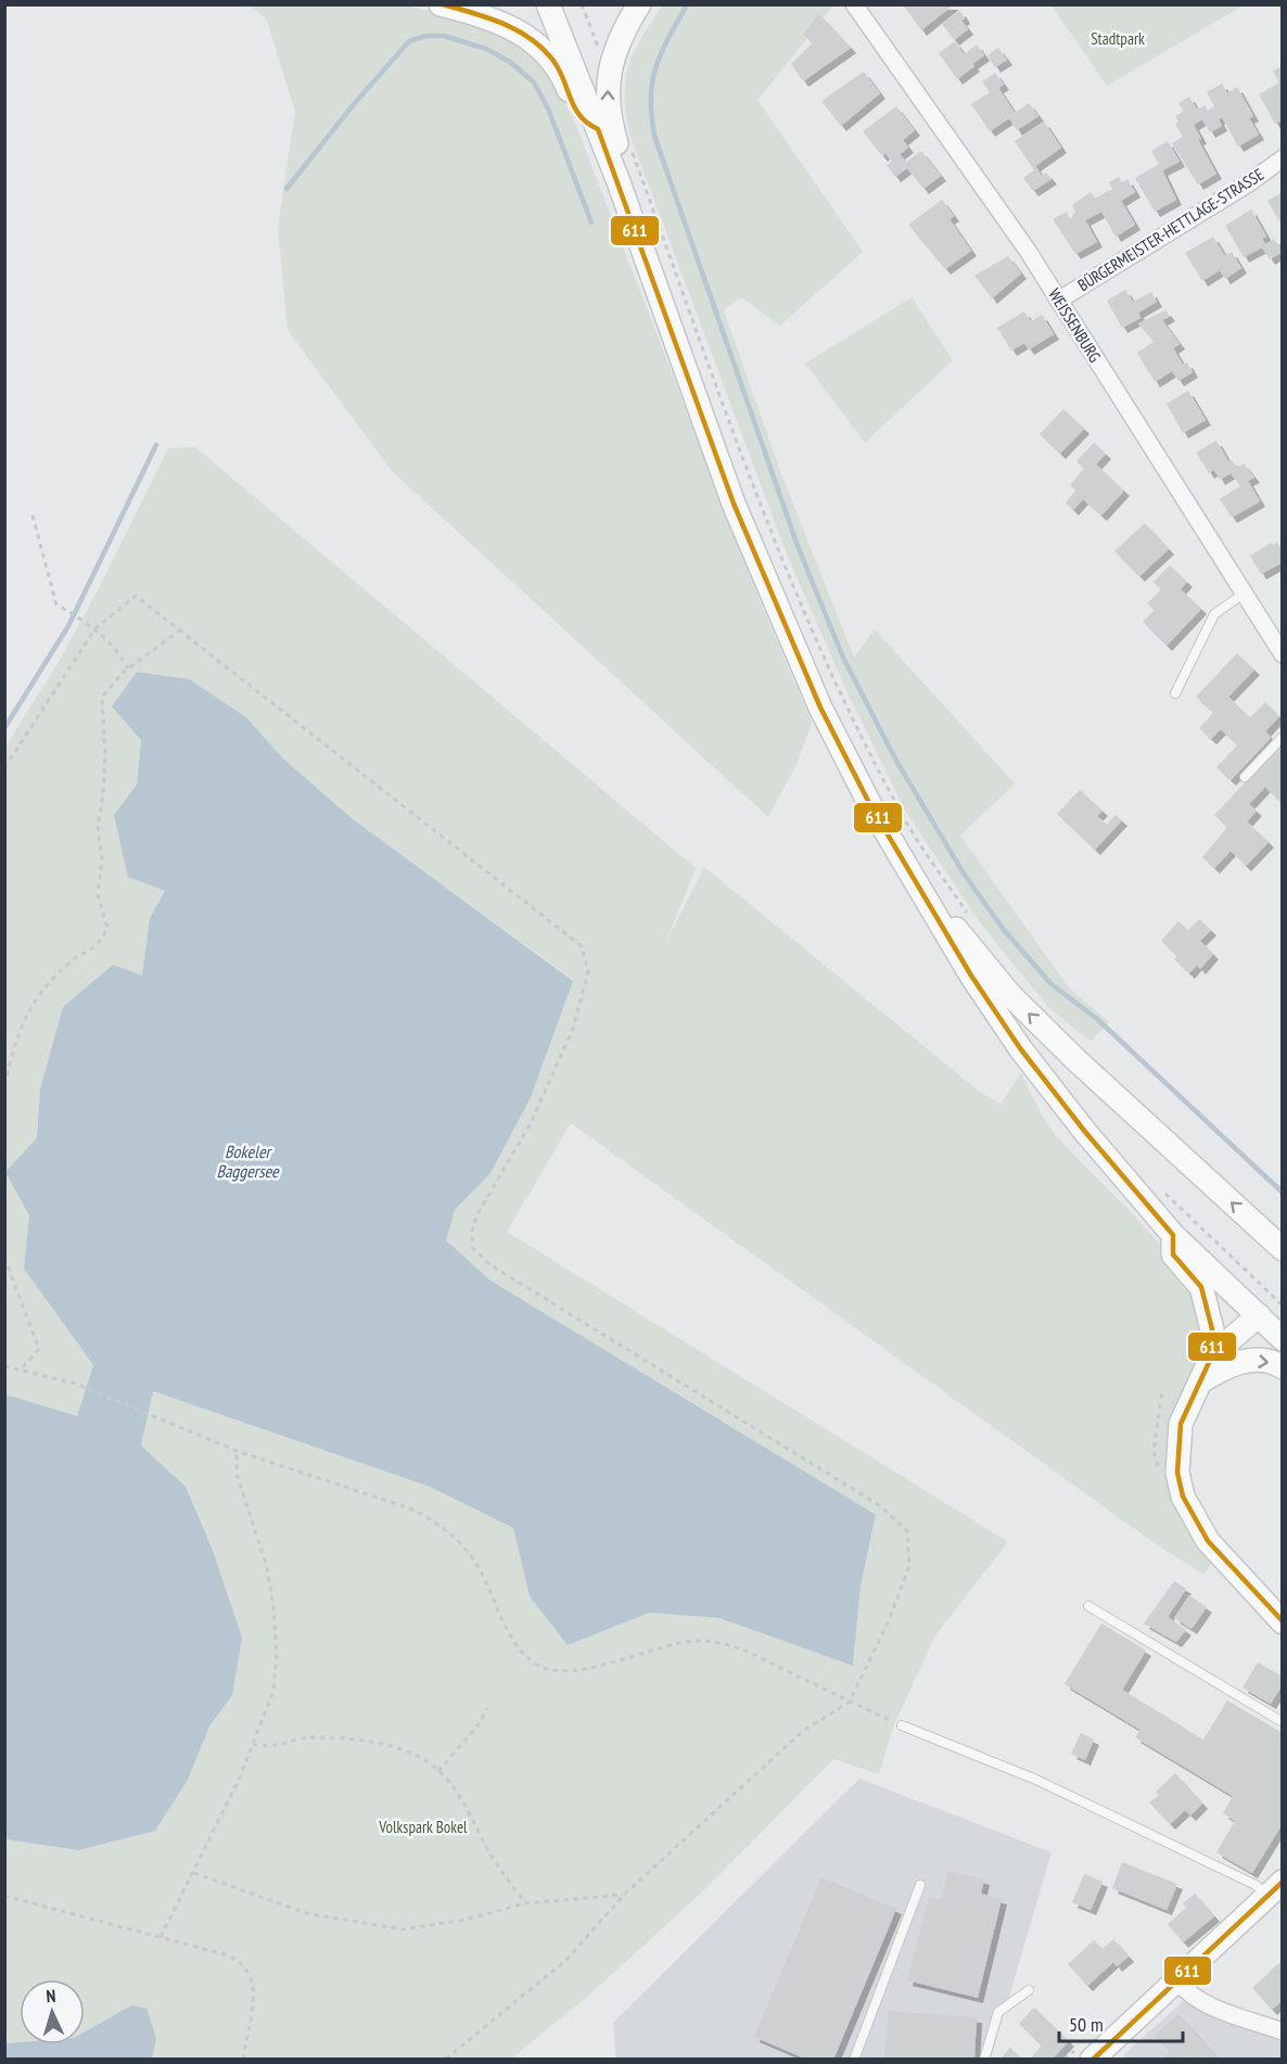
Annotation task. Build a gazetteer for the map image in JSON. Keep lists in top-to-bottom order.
{
  "streets": {
    "street": ["BÜRGERMEISTER-HETTLAGE-STRASSE", "WEISSENBURG"]
  },
  "crossings": [
    ["BÜRGERMEISTER-HETTLAGE-STRASSE", "WEISSENBURG"]
  ],
  "water": ["Bokeler Baggersee"],
  "parks": ["Stadtpark", "Volkspark Bokel"],
  "lines": ["transit line 611"],
  "scale_bar": "50 m",
  "north": "top"
}
